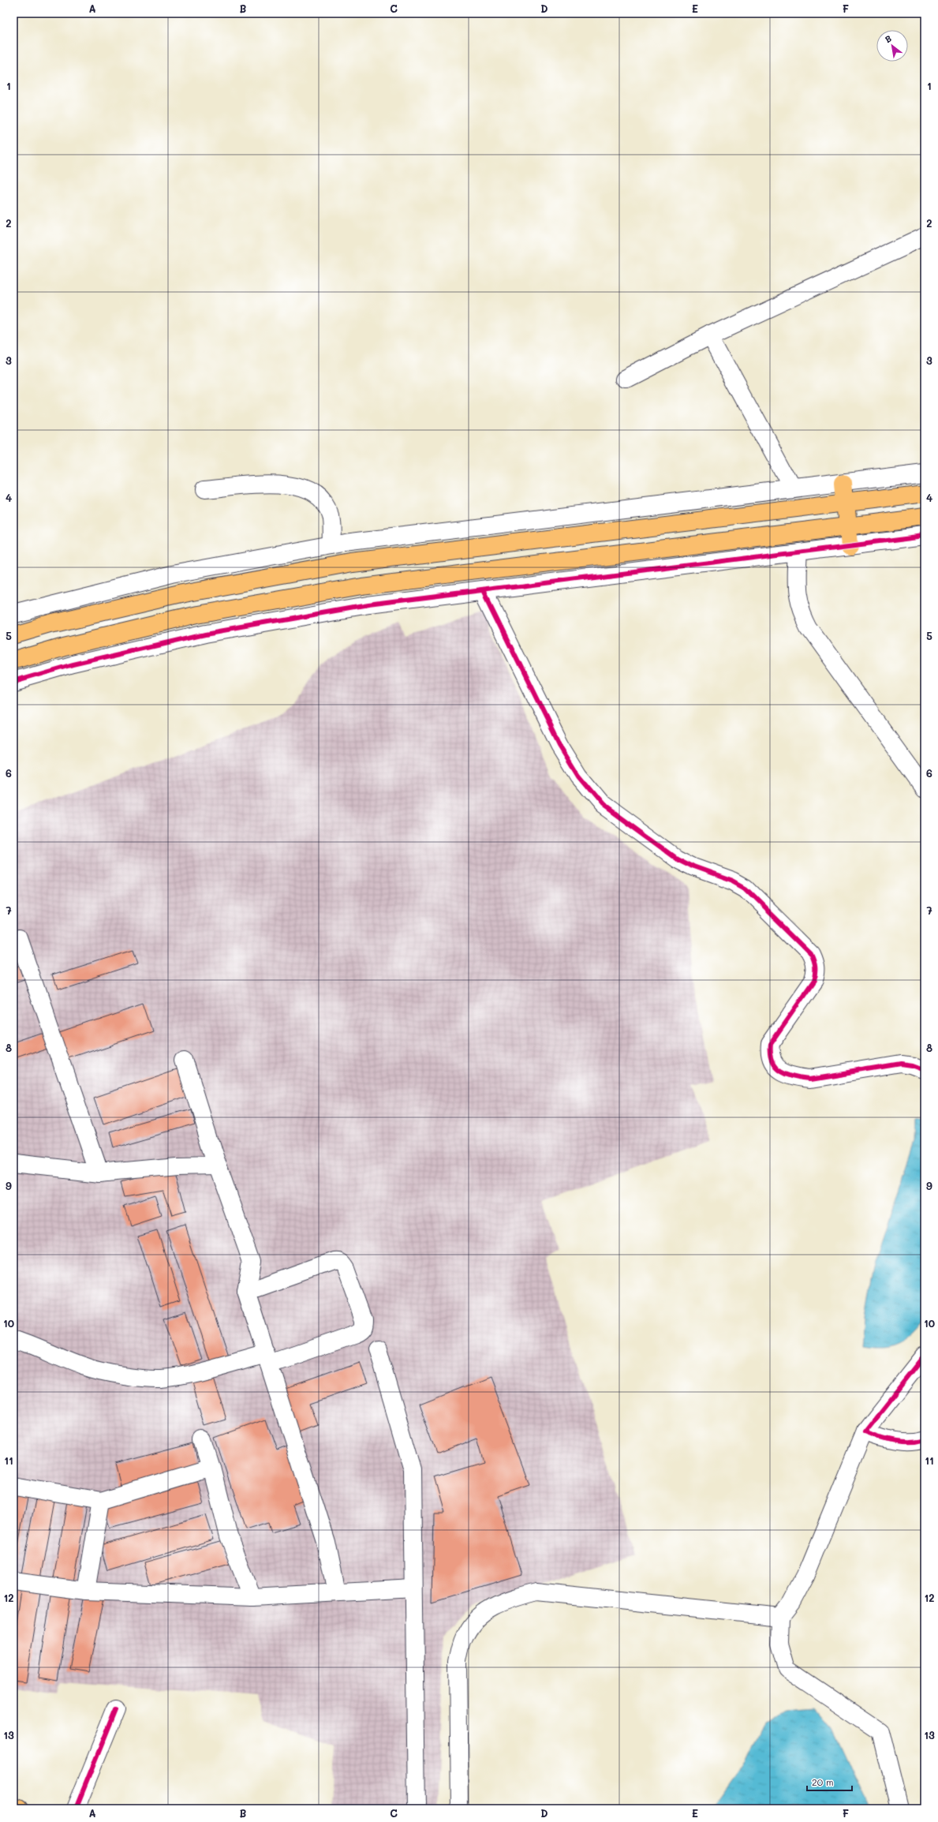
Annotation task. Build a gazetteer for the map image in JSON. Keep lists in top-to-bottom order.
{
  "scale_bar": "20 m",
  "north": "top left",
  "grid": {
    "columns": [
      "A",
      "B",
      "C",
      "D",
      "E",
      "F"
    ],
    "rows": [
      "1",
      "2",
      "3",
      "4",
      "5",
      "6",
      "7",
      "8",
      "9",
      "10",
      "11",
      "12",
      "13"
    ]
  }
}
